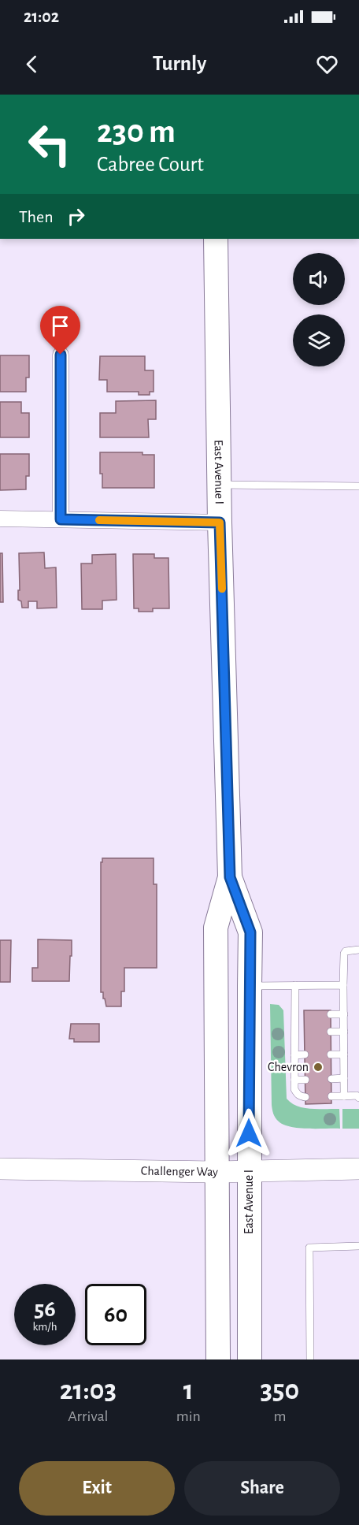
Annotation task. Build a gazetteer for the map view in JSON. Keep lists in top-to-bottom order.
{
  "streets": {
    "main road": ["East Avenue I", "Challenger Way"]
  },
  "crossings": [
    ["East Avenue I", "Challenger Way"]
  ],
  "places": ["Chevron"],
  "page": {
    "status": "21:02",
    "header": "Turnly",
    "turn": ["230 m", "Cabree Court"],
    "then": "Then",
    "speed": "56 km/h",
    "limit": "60",
    "eta": [
      "21:03",
      "Arrival",
      "1",
      "min",
      "350",
      "m"
    ],
    "buttons": ["Exit", "Share"]
  }
}
